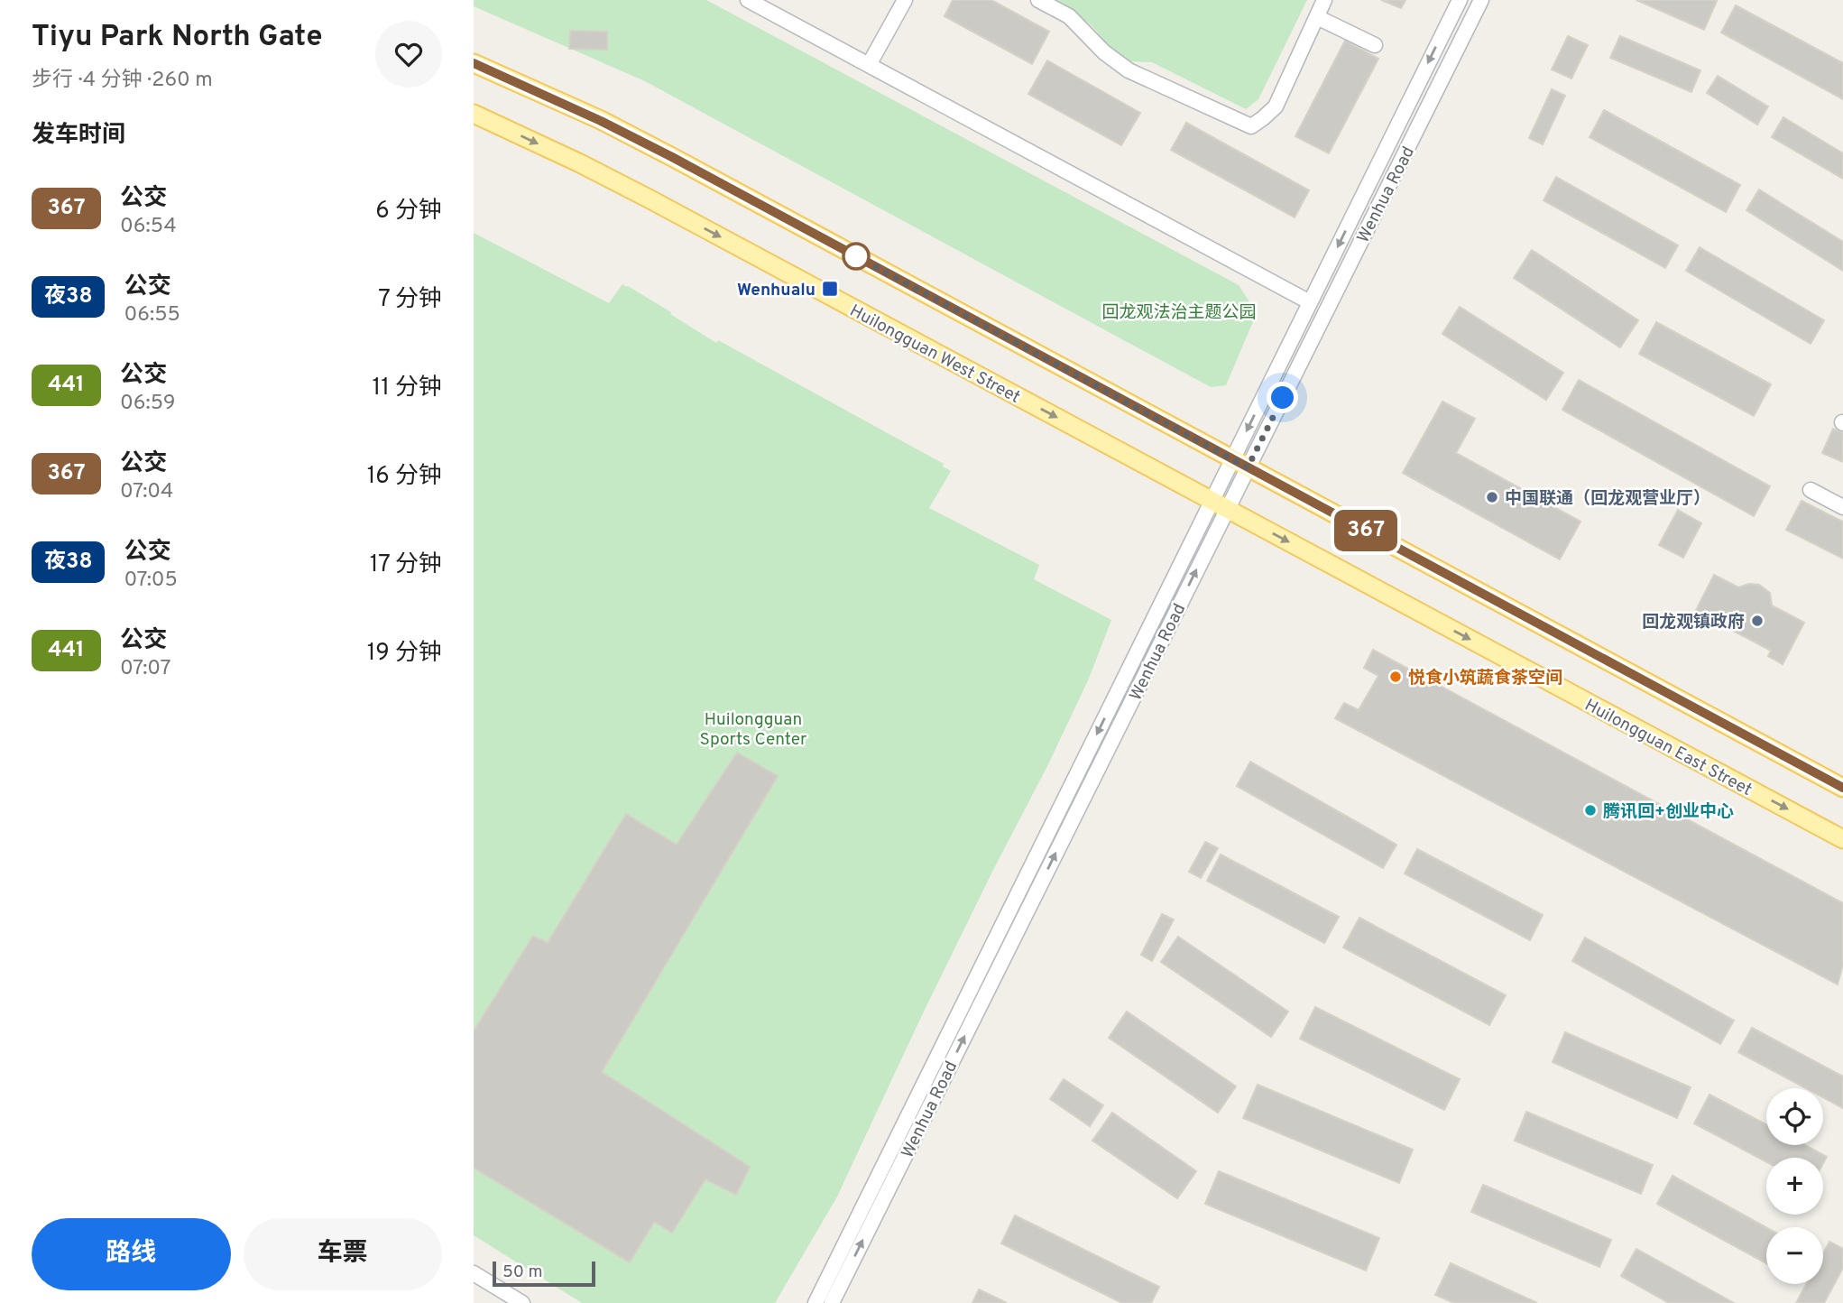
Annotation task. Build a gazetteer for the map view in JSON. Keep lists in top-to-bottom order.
{
  "streets": {
    "main road": ["Huilongguan West Street", "Huilongguan East Street"],
    "street": ["Wenhua Road"]
  },
  "crossings": [
    ["Wenhua Road", "Huilongguan West Street"],
    ["Wenhua Road", "Huilongguan East Street"],
    ["Huilongguan West Street", "Huilongguan East Street"]
  ],
  "parks": ["回龙观法治主题公园", "Huilongguan Sports Center"],
  "places": {
    "transit": ["Wenhualu"],
    "other": [
      "中国联通（回龙观营业厅）",
      "回龙观镇政府",
      "悦食小筑蔬食茶空间",
      "腾讯回+创业中心"
    ]
  },
  "lines": ["bus line 367"],
  "scale_bar": "50 m",
  "page": {
    "heading": [
      ["Tiyu Park North Gate", "步行 · 4 分钟 · 260 m"],
      "发车时间"
    ],
    "on_map": "367",
    "list": [
      {
        "mark": "367",
        "name": "公交",
        "note": "06:54",
        "value": "6 分钟"
      },
      {
        "mark": "夜38",
        "name": "公交",
        "note": "06:55",
        "value": "7 分钟"
      },
      {
        "mark": "441",
        "name": "公交",
        "note": "06:59",
        "value": "11 分钟"
      },
      {
        "mark": "367",
        "name": "公交",
        "note": "07:04",
        "value": "16 分钟"
      },
      {
        "mark": "夜38",
        "name": "公交",
        "note": "07:05",
        "value": "17 分钟"
      },
      {
        "mark": "441",
        "name": "公交",
        "note": "07:07",
        "value": "19 分钟"
      }
    ],
    "map_buttons": ["+", "−"],
    "buttons": ["路线", "车票"],
    "scale": "50 m"
  }
}
